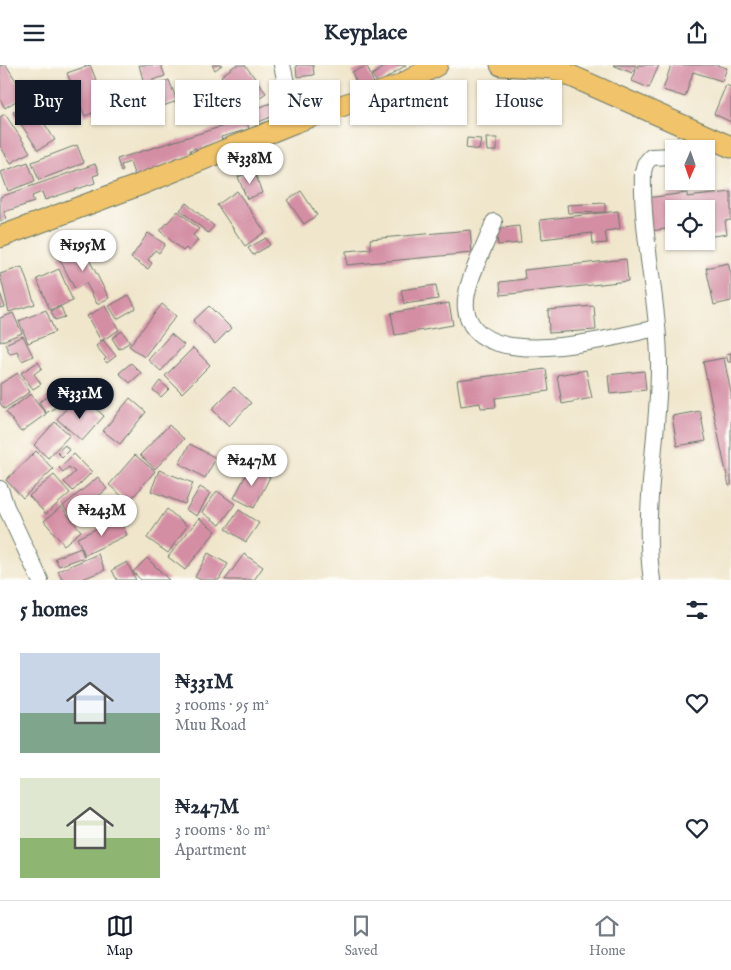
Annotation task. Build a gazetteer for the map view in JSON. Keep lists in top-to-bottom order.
{
  "north": "bottom",
  "page": {
    "header": "Keyplace",
    "chip": [
      "Buy",
      "Rent",
      "Filters",
      "New",
      "Apartment",
      "House"
    ],
    "price": [
      "₦338M",
      "₦195M",
      "₦331M",
      "₦247M",
      "₦243M"
    ],
    "heading": "5 homes",
    "list": [
      {
        "name": "₦331M",
        "note": "3 rooms · 95 m² · Muu Road"
      },
      {
        "name": "₦247M",
        "note": "3 rooms · 80 m² · Apartment"
      }
    ],
    "tabs": ["Map", "Saved", "Home"]
  }
}
